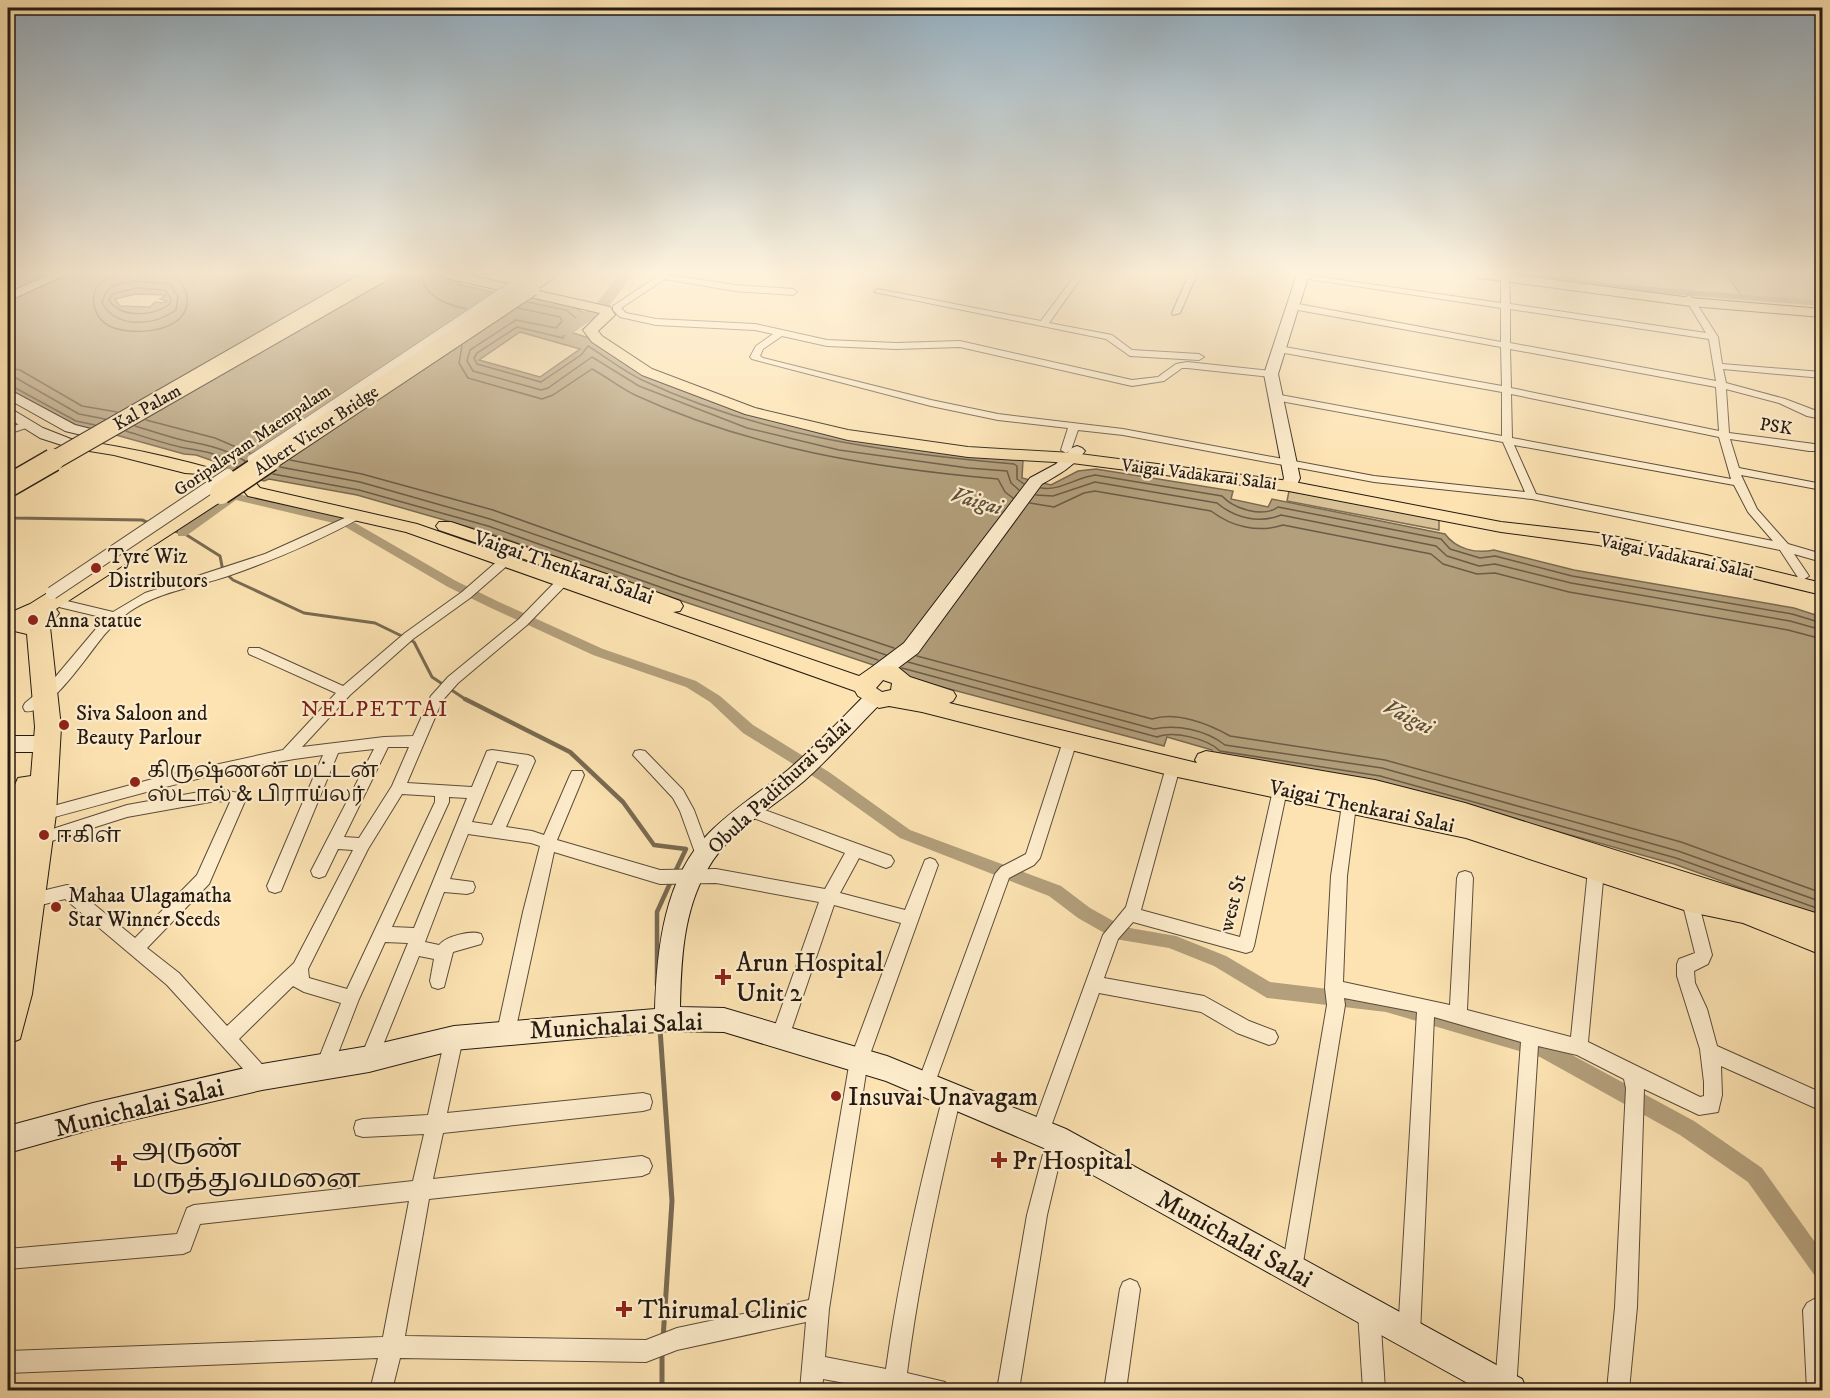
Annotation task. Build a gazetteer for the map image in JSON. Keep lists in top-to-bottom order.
{
  "streets": {
    "highway": ["Kal Palam", "Albert Victor Bridge"],
    "main road": [
      "Vaigai Vadakarai Salai",
      "Vaigai Thenkarai Salai",
      "Obula Padithurai Salai",
      "Munichalai Salai"
    ],
    "street": ["PSK", "Goripalayam Maempalam", "west St"]
  },
  "crossings": [
    ["Albert Victor Bridge", "Goripalayam Maempalam"],
    ["Vaigai Thenkarai Salai", "Obula Padithurai Salai"],
    ["Vaigai Thenkarai Salai", "west St"],
    ["Obula Padithurai Salai", "Munichalai Salai"]
  ],
  "districts": ["NELPETTAI"],
  "water": ["Vaigai"],
  "places": {
    "other": [
      "Tyre Wiz Distributors",
      "Anna statue",
      "Siva Saloon and Beauty Parlour",
      "கிருஷ்ணன் மட்டன் ஸ்டால் & பிராய்லர்",
      "ஈகிள்",
      "Mahaa Ulagamatha Star Winner Seeds",
      "Insuvai Unavagam"
    ],
    "health": [
      "Arun Hospital Unit 2",
      "Pr Hospital",
      "அருண் மருத்துவமனை",
      "Thirumal Clinic"
    ]
  }
}
